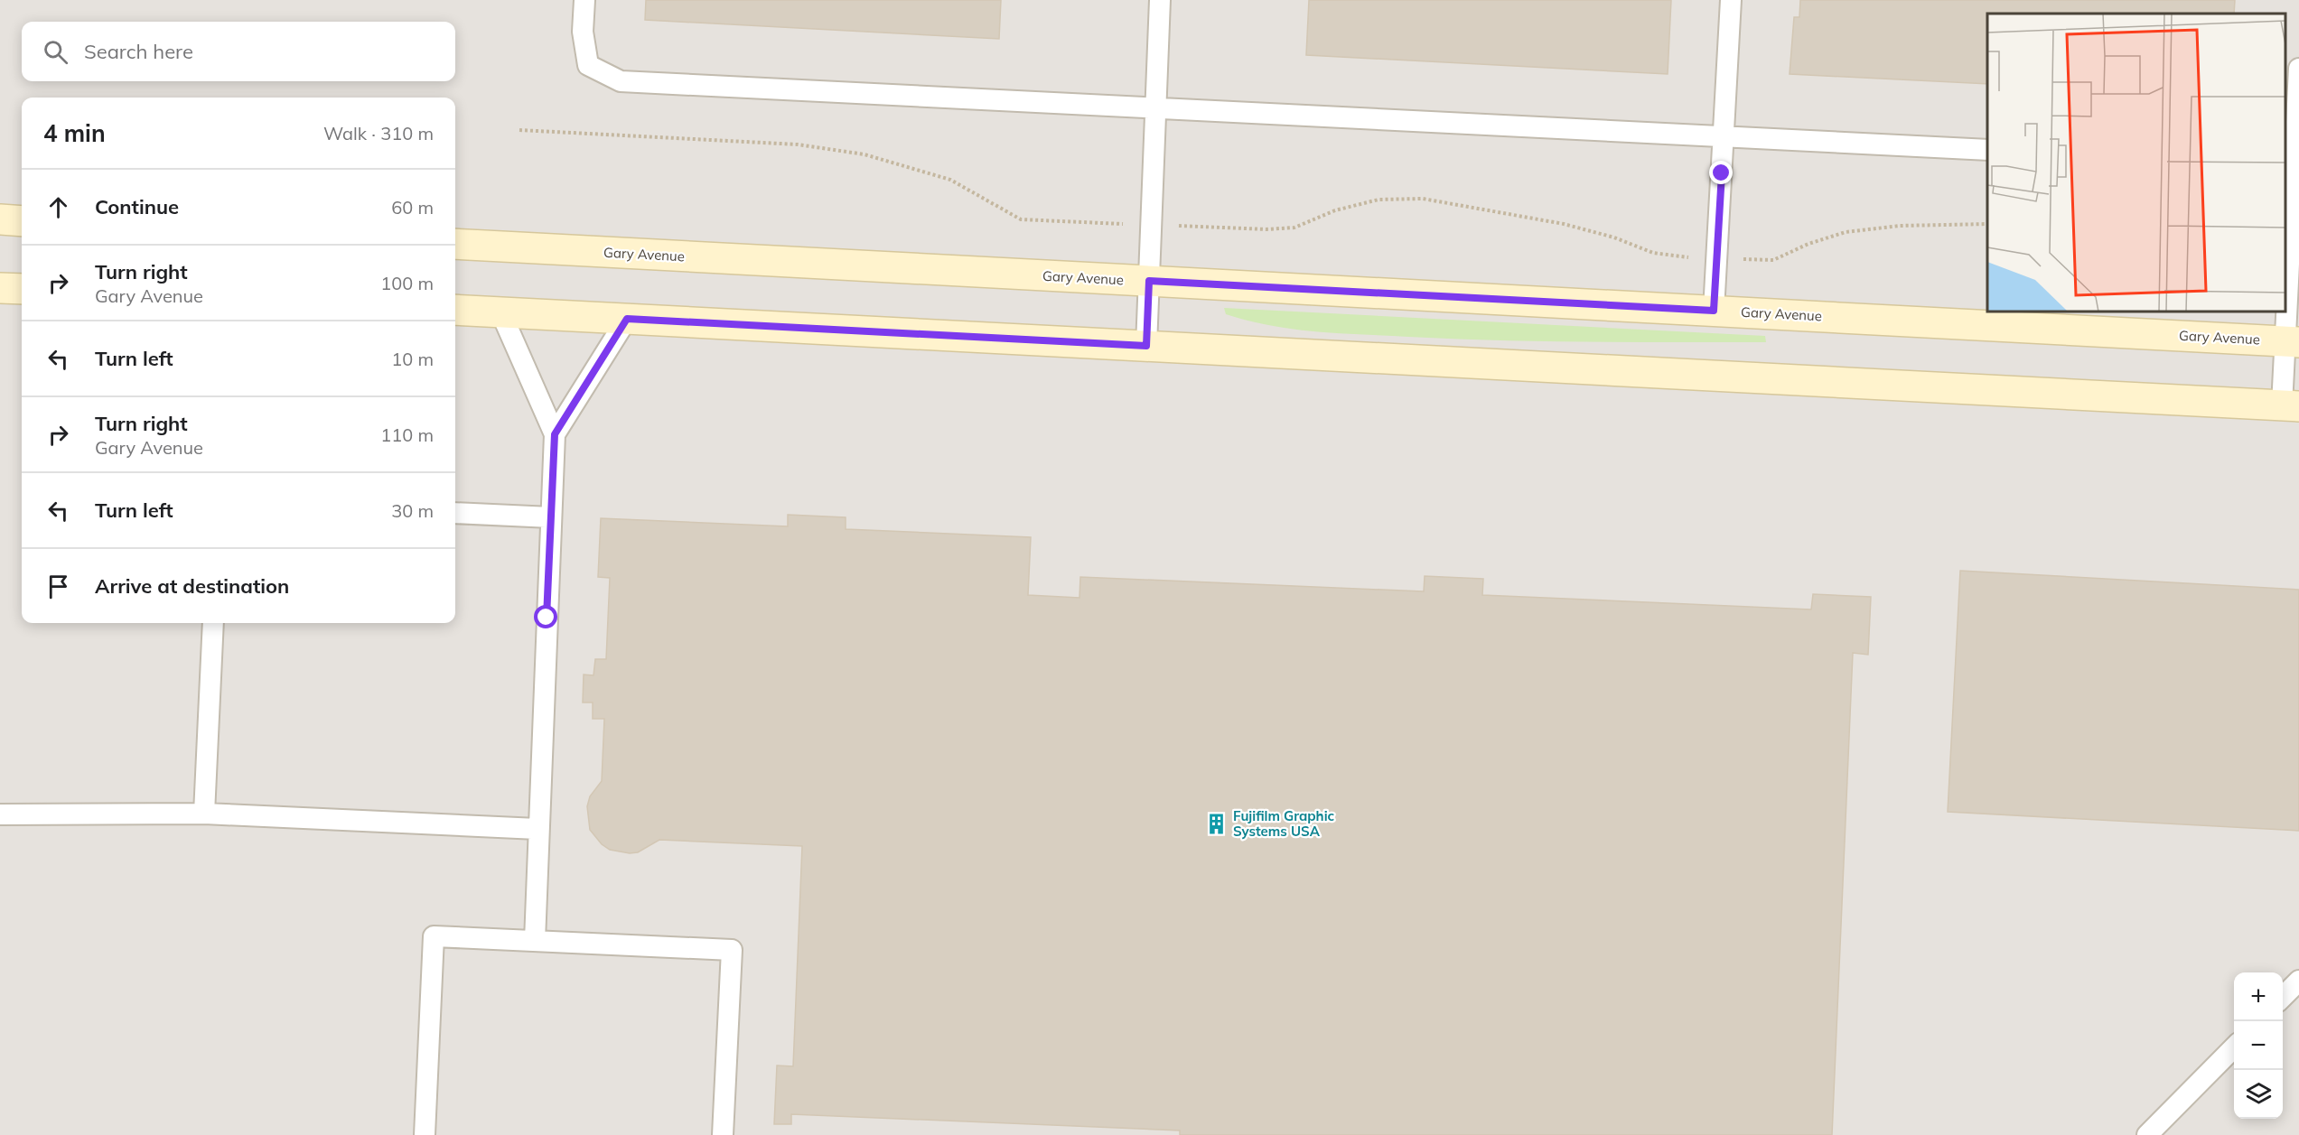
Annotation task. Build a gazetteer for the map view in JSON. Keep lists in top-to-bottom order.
{
  "streets": {
    "main road": ["Gary Avenue"]
  },
  "places": {
    "building": ["Fujifilm Graphic Systems USA"]
  },
  "page": {
    "search": "Search here",
    "heading": ["4 min", "Walk · 310 m"],
    "list": [
      ["Continue", "60 m"],
      ["Turn right", "Gary Avenue", "100 m"],
      ["Turn left", "10 m"],
      ["Turn right", "Gary Avenue", "110 m"],
      ["Turn left", "30 m"],
      "Arrive at destination"
    ],
    "map_buttons": ["+", "−"]
  }
}
